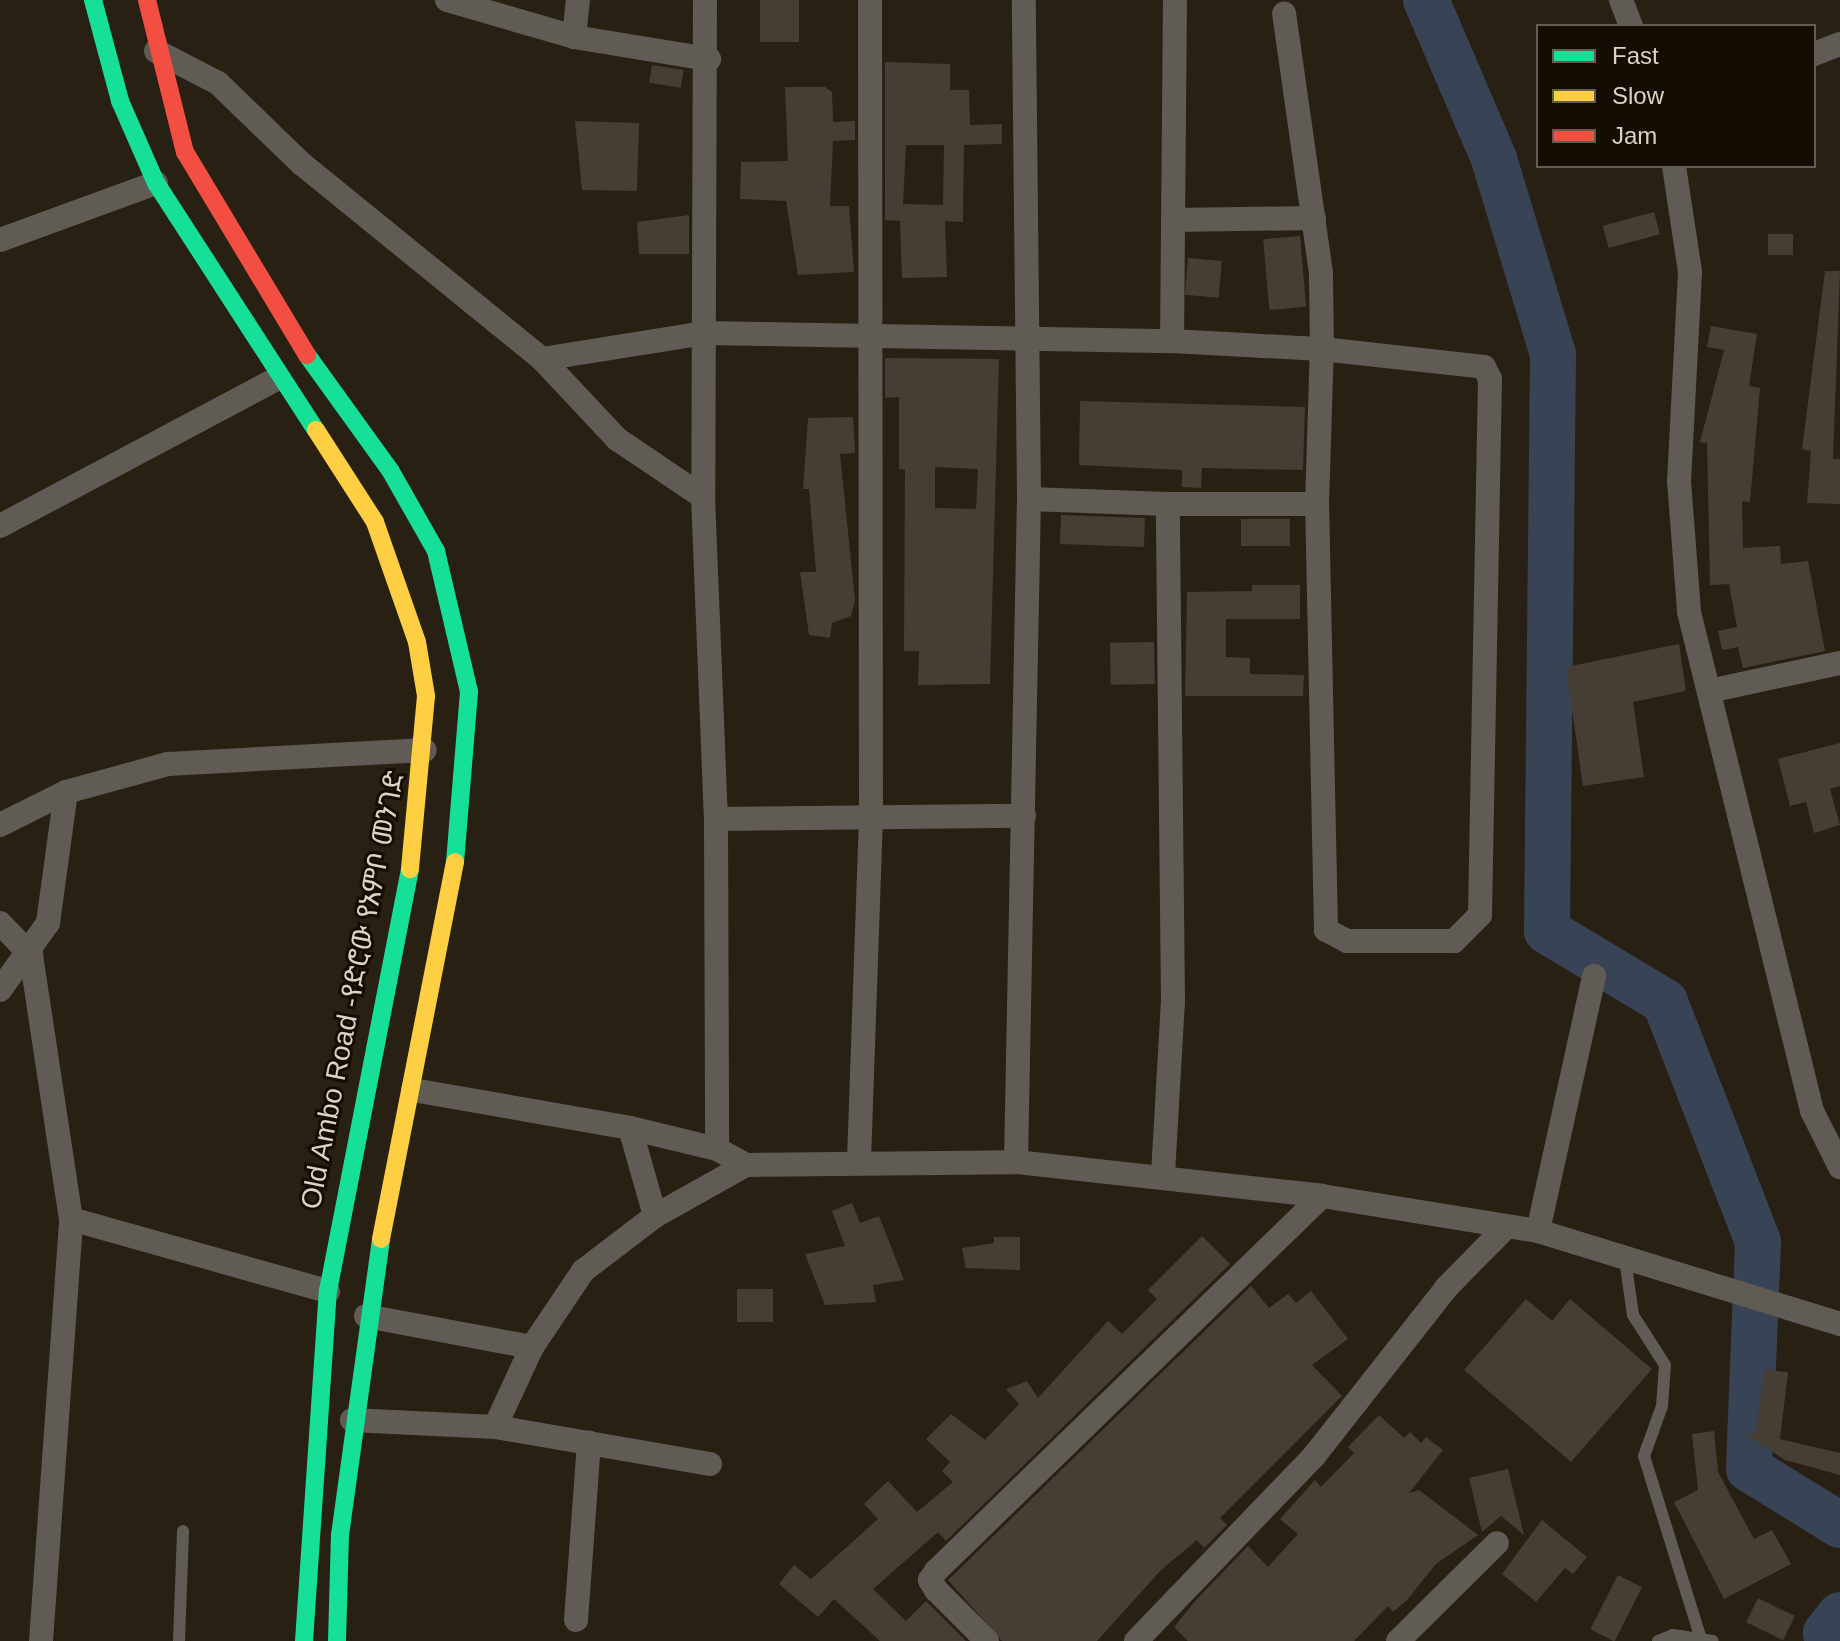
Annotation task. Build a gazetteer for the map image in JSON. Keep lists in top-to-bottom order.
{
  "streets": {
    "main road": ["Old Ambo Road -የድሮው የአምቦ መንገድ"]
  },
  "legend": ["Fast", "Slow", "Jam"]
}
